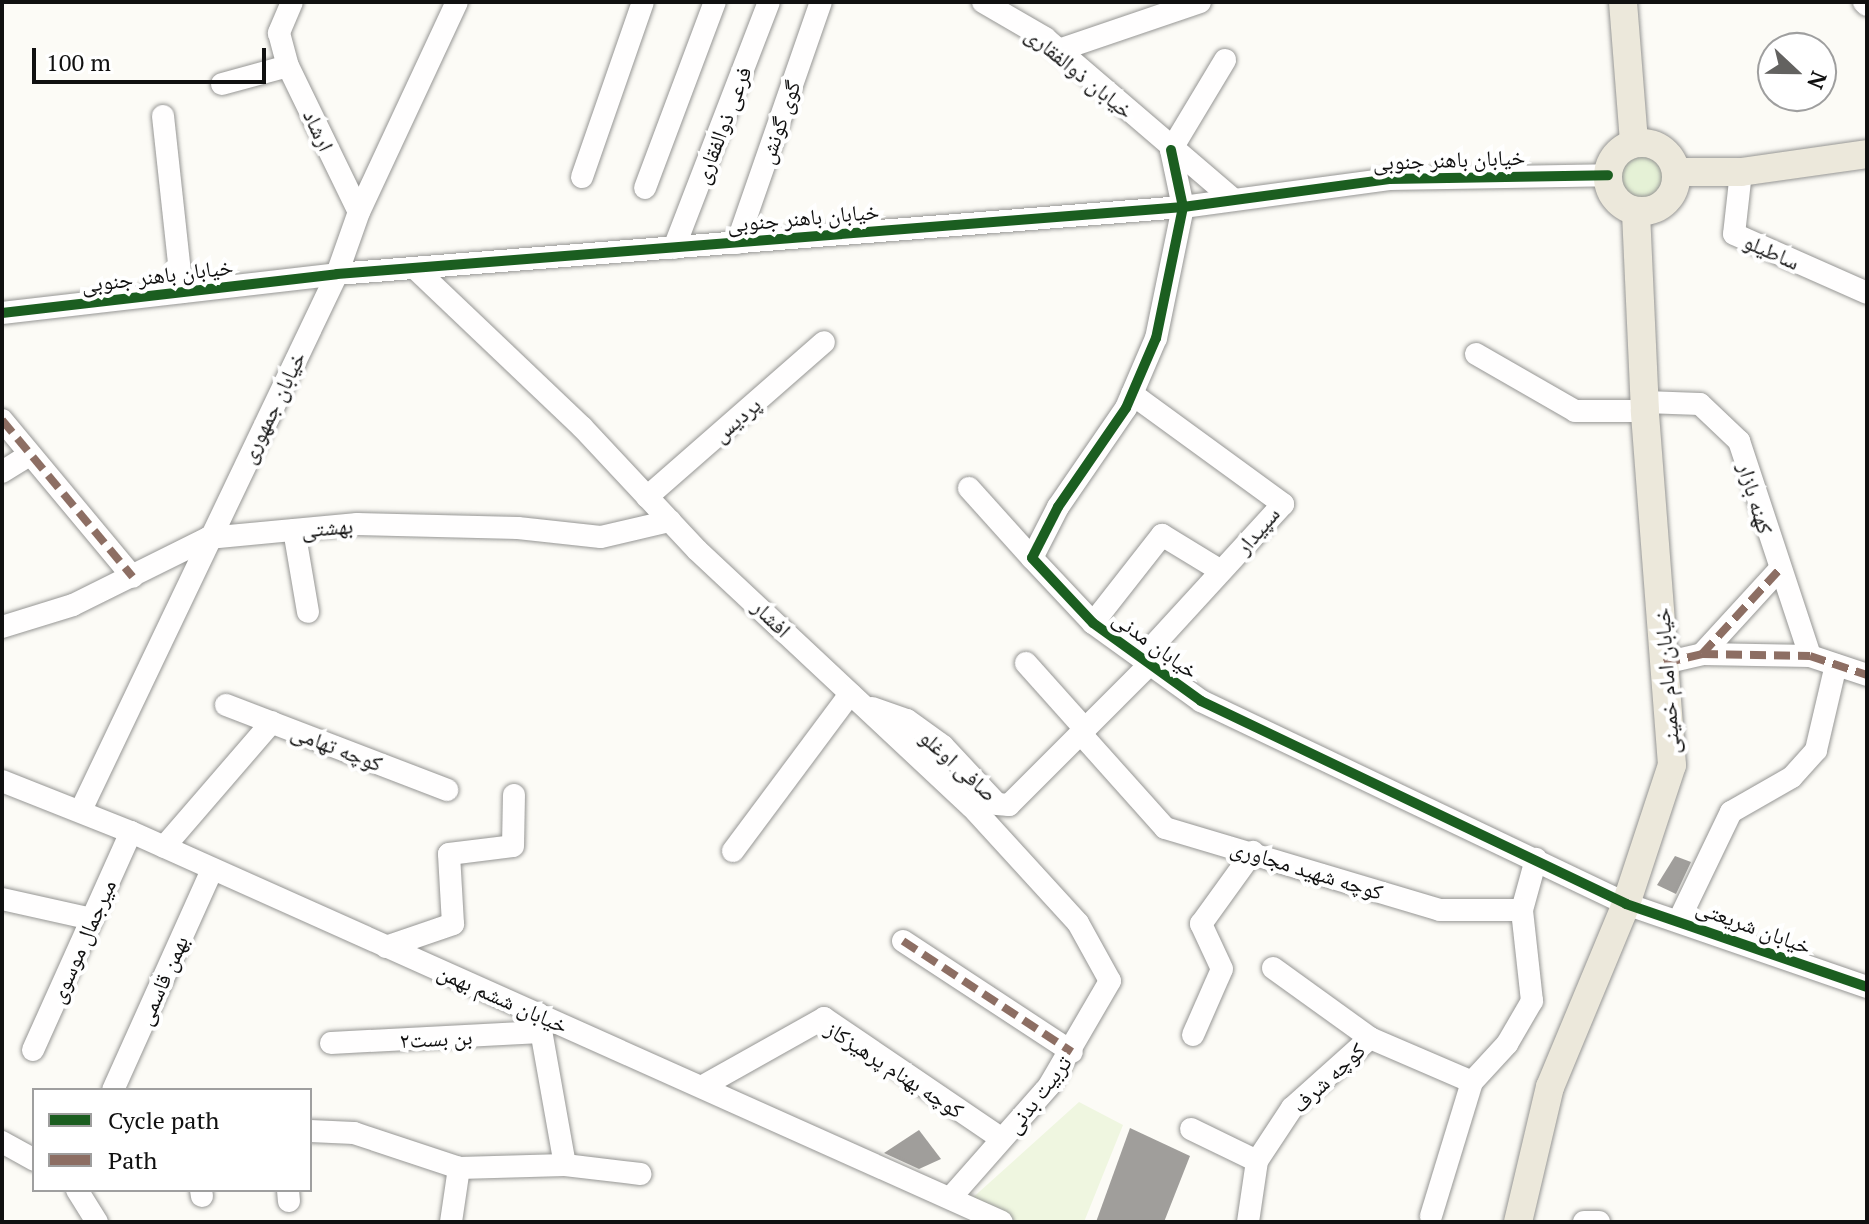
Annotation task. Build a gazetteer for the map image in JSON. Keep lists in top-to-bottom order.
{
  "streets": {
    "main road": ["خیابان امام خمینی"],
    "street": [
      "خیابان ذوالفقاری",
      "گوی گونش",
      "فرعی ذوالفقاری",
      "ارشاد",
      "خیابان باهنر جنوبی",
      "ساطیلو",
      "خیابان جمهوری",
      "پردیس",
      "کهنه بازار",
      "بهشتی",
      "سپیدار",
      "افشار",
      "خیابان مدنی",
      "کوچه تهامی",
      "صافی اوغلو",
      "کوچه شهید مجاوری",
      "خیابان شریعتی",
      "میرجمال موسوی",
      "بهمن قاسمی",
      "خیابان ششم بهمن",
      "بن بست۲",
      "کوچه بهنام پرهیزکاز",
      "کوچه شرف",
      "تربیت بدنی"
    ]
  },
  "crossings": [
    ["خیابان ذوالفقاری", "خیابان باهنر جنوبی"],
    ["گوی گونش", "خیابان باهنر جنوبی"],
    ["فرعی ذوالفقاری", "خیابان باهنر جنوبی"],
    ["ارشاد", "خیابان جمهوری"],
    ["خیابان باهنر جنوبی", "خیابان جمهوری"],
    ["خیابان باهنر جنوبی", "افشار"],
    ["خیابان باهنر جنوبی", "خیابان امام خمینی"],
    ["خیابان جمهوری", "بهشتی"],
    ["خیابان جمهوری", "خیابان ششم بهمن"],
    ["پردیس", "افشار"],
    ["کهنه بازار", "خیابان امام خمینی"],
    ["بهشتی", "افشار"],
    ["سپیدار", "خیابان مدنی"],
    ["سپیدار", "صافی اوغلو"],
    ["سپیدار", "کوچه شهید مجاوری"],
    ["افشار", "صافی اوغلو"],
    ["افشار", "تربیت بدنی"],
    ["خیابان مدنی", "خیابان امام خمینی"],
    ["خیابان مدنی", "خیابان شریعتی"],
    ["خیابان امام خمینی", "خیابان شریعتی"],
    ["صافی اوغلو", "کوچه شهید مجاوری"],
    ["میرجمال موسوی", "خیابان ششم بهمن"],
    ["بهمن قاسمی", "خیابان ششم بهمن"],
    ["خیابان ششم بهمن", "بن بست۲"],
    ["خیابان ششم بهمن", "کوچه بهنام پرهیزکاز"],
    ["خیابان ششم بهمن", "تربیت بدنی"],
    ["کوچه بهنام پرهیزکاز", "تربیت بدنی"]
  ],
  "legend": ["Cycle path", "Path"],
  "scale_bar": "100 m",
  "north": "right"
}
